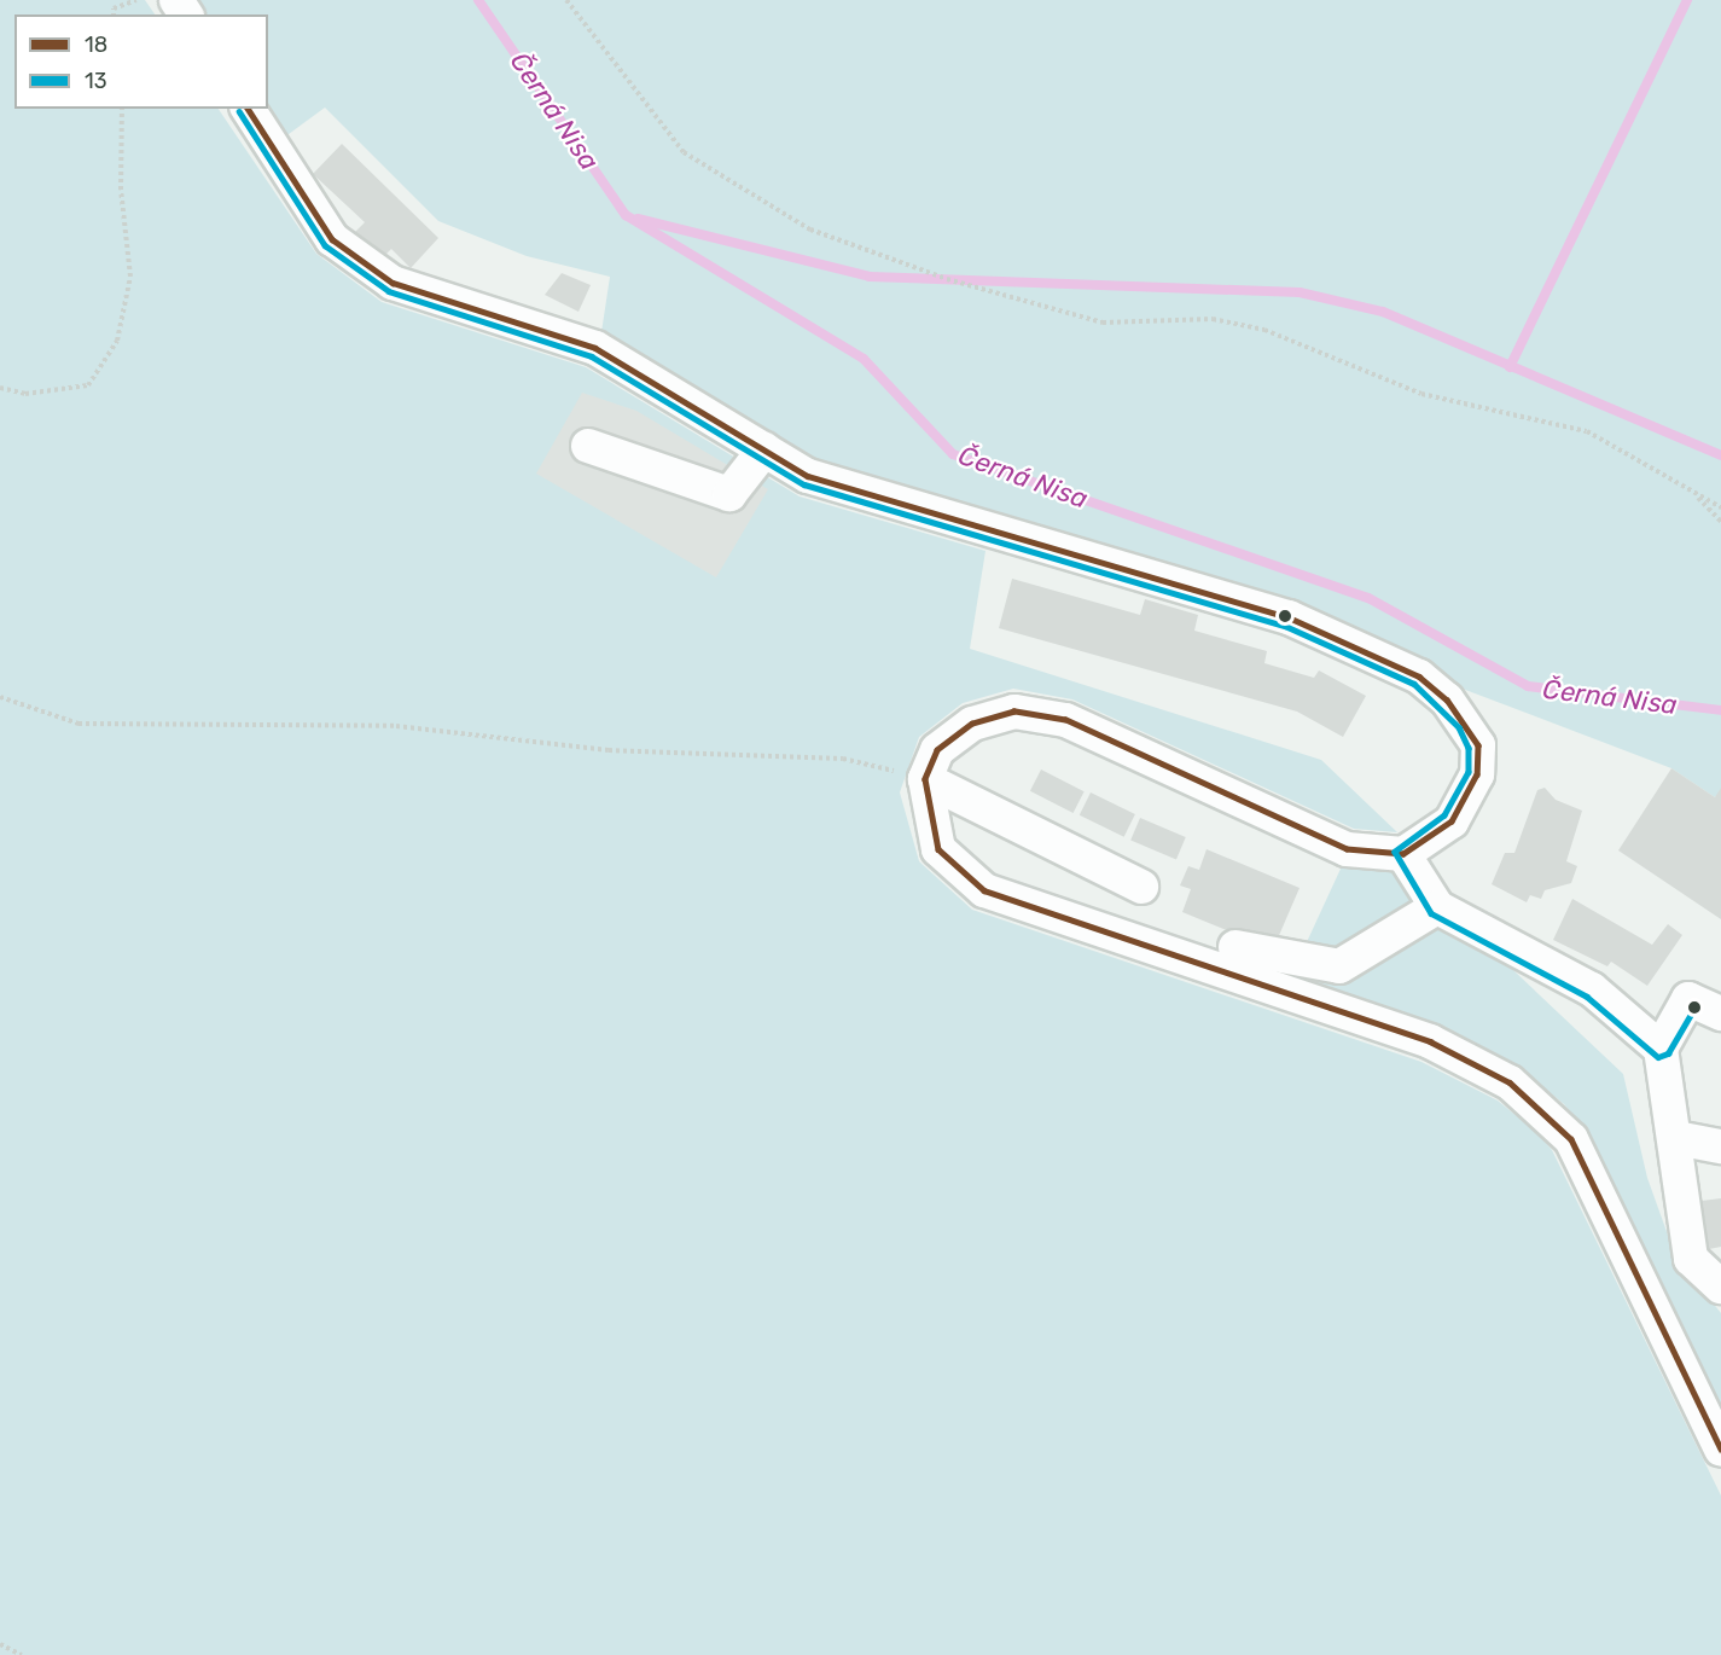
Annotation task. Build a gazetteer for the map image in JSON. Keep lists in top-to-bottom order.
{
  "water": ["Černá Nisa"],
  "lines": ["transit line 18", "transit line 13"],
  "legend": ["18", "13"]
}
